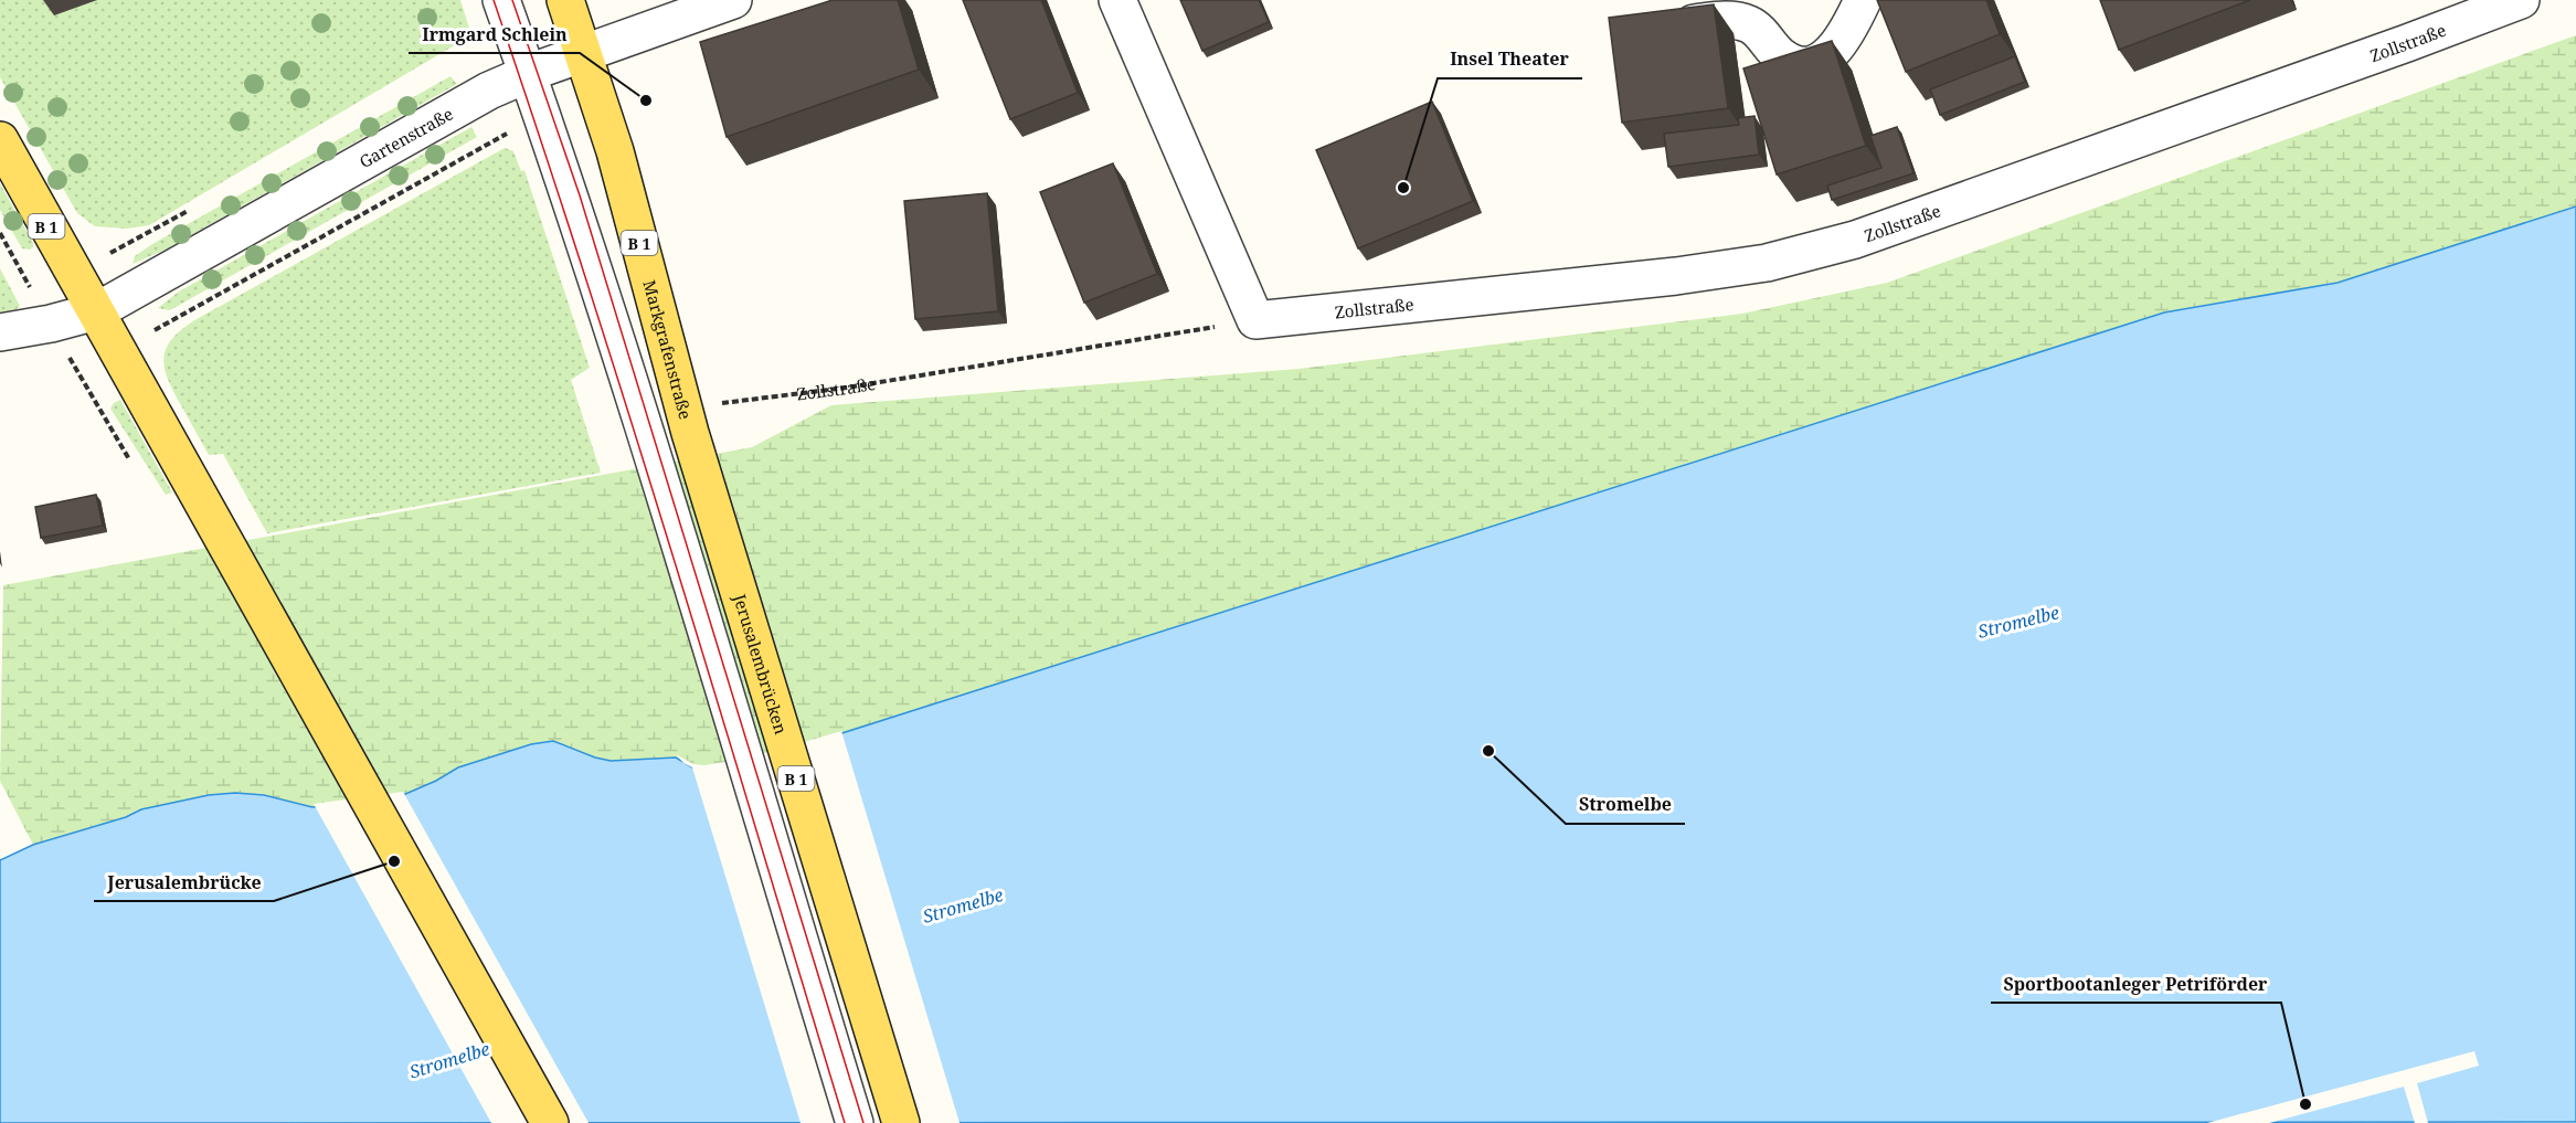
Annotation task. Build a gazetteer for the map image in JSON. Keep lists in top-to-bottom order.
{
  "streets": {
    "main road": ["B 1", "Markgrafenstraße", "Jerusalembrücken"],
    "street": ["Zollstraße", "Gartenstraße"]
  },
  "crossings": [
    ["Gartenstraße", "B 1"],
    ["Gartenstraße", "Markgrafenstraße"],
    ["Markgrafenstraße", "Jerusalembrücken"]
  ],
  "water": ["Stromelbe"],
  "places": [
    "Irmgard Schlein",
    "Insel Theater",
    "Stromelbe",
    "Jerusalembrücke",
    "Sportbootanleger Petriförder"
  ]
}
